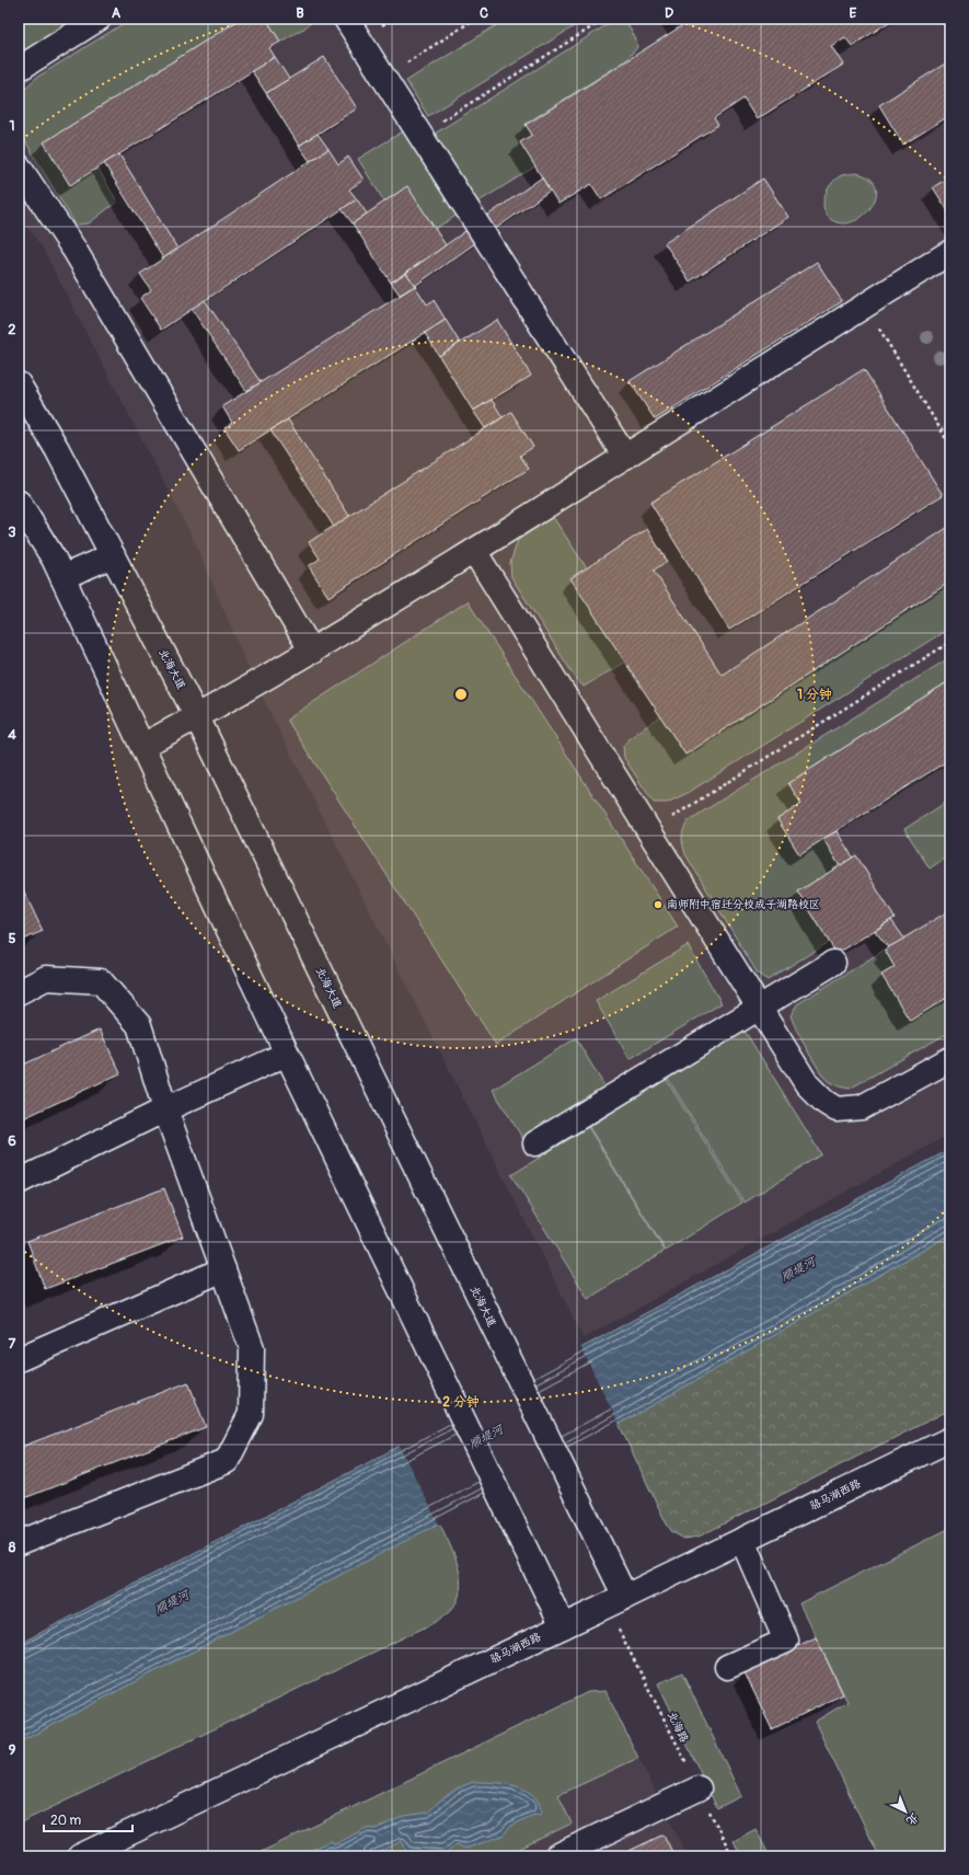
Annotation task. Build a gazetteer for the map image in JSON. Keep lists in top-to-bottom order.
{
  "streets": {
    "street": ["北海大道", "骆马湖西路"],
    "path": ["北海路"]
  },
  "crossings": [
    ["北海大道", "骆马湖西路"],
    ["北海大道", "北海路"],
    ["骆马湖西路", "北海路"]
  ],
  "water": ["顺堤河"],
  "places": ["南师附中宿迁分校成子湖路校区"],
  "scale_bar": "20 m",
  "north": "bottom right",
  "grid": {
    "columns": [
      "A",
      "B",
      "C",
      "D",
      "E"
    ],
    "rows": [
      "1",
      "2",
      "3",
      "4",
      "5",
      "6",
      "7",
      "8",
      "9"
    ]
  },
  "rings": ["1 分钟", "2 分钟"]
}
